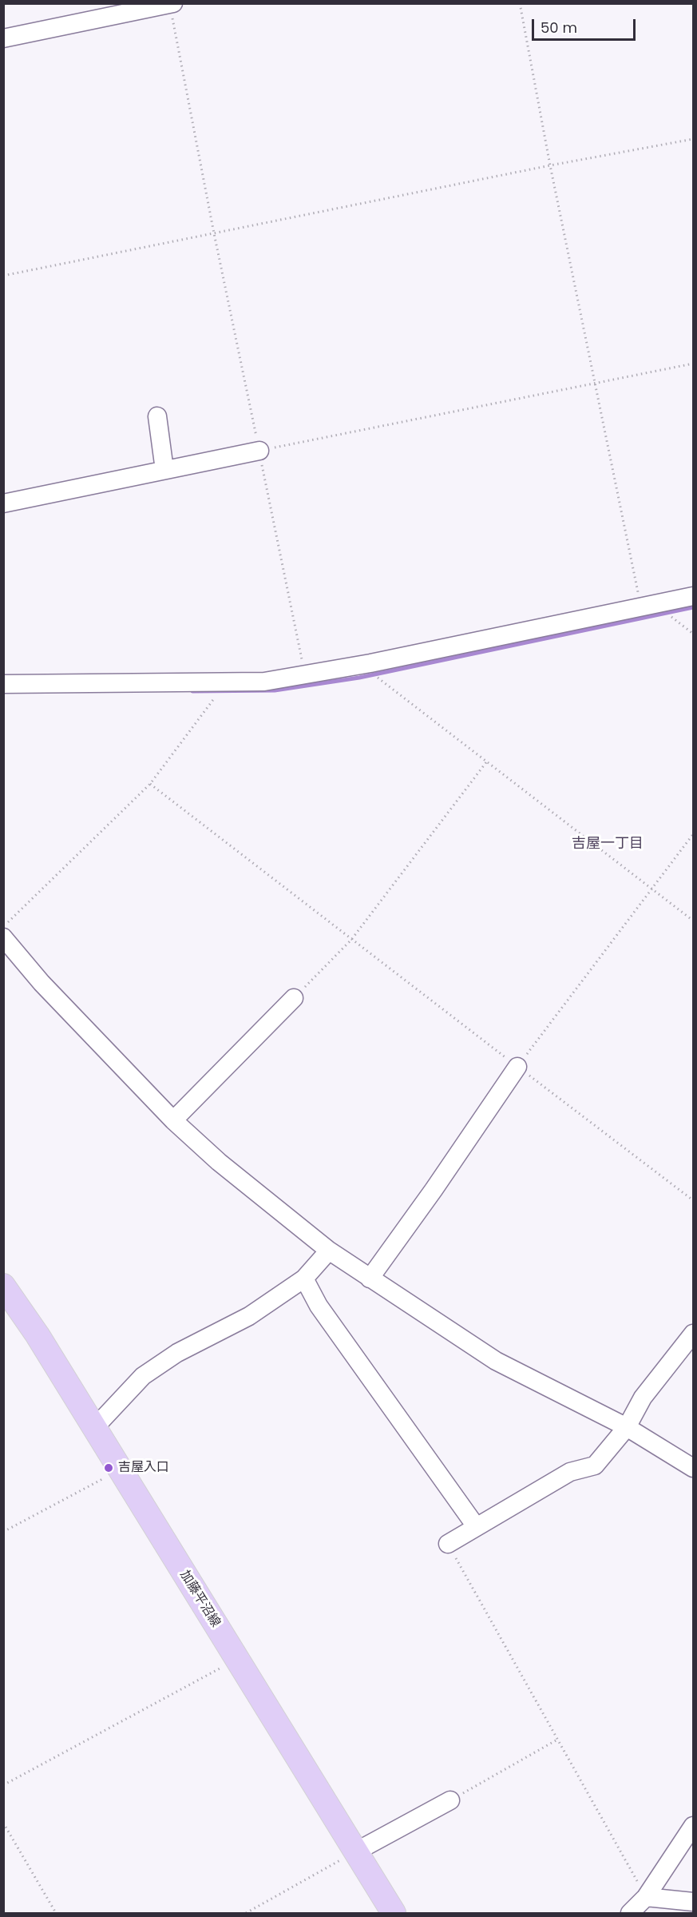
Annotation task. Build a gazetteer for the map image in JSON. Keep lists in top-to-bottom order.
{
  "streets": {
    "main road": ["加藤平沼線"]
  },
  "districts": ["吉屋一丁目"],
  "places": ["吉屋入口"],
  "scale_bar": "50 m"
}
